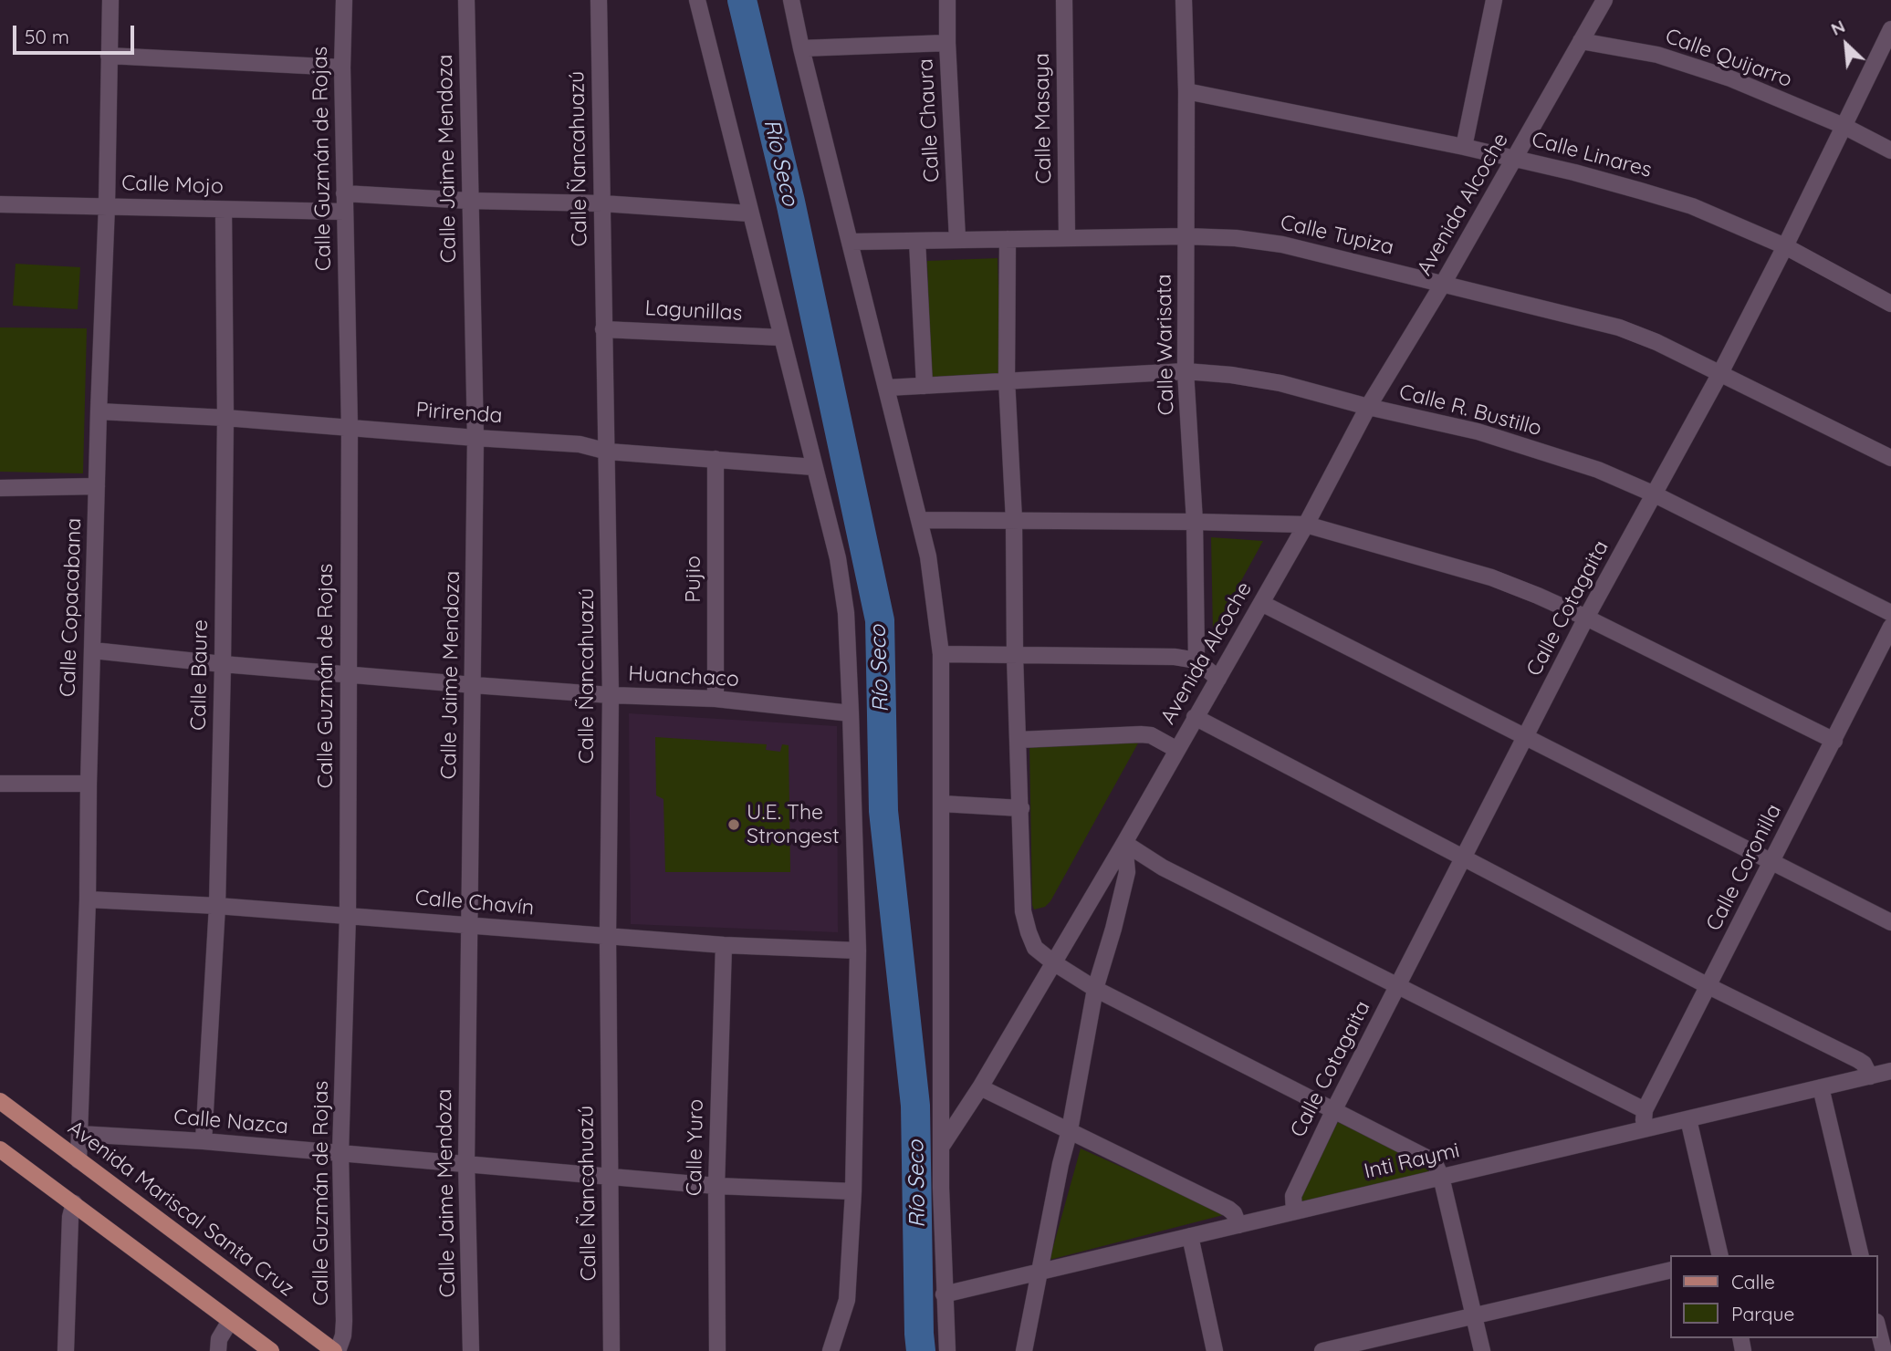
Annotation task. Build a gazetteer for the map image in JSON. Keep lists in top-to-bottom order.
{
  "streets": {
    "main road": ["Avenida Mariscal Santa Cruz"],
    "street": [
      "Calle Quijarro",
      "Calle Masaya",
      "Calle Chaura",
      "Calle Linares",
      "Calle Guzmán de Rojas",
      "Calle Jaime Mendoza",
      "Calle Ñancahuazú",
      "Calle Mojo",
      "Avenida Alcoche",
      "Calle Tupiza",
      "Lagunillas",
      "Calle Warisata",
      "Calle R. Bustillo",
      "Pirirenda",
      "Pujio",
      "Calle Copacabana",
      "Calle Cotagaita",
      "Calle Baure",
      "Huanchaco",
      "Calle Coronilla",
      "Calle Chavín",
      "Calle Nazca",
      "Calle Yuro",
      "Inti Raymi"
    ]
  },
  "crossings": [
    ["Calle Quijarro", "Avenida Alcoche"],
    ["Calle Quijarro", "Calle Cotagaita"],
    ["Calle Masaya", "Calle Tupiza"],
    ["Calle Chaura", "Calle Tupiza"],
    ["Calle Linares", "Avenida Alcoche"],
    ["Calle Linares", "Calle Warisata"],
    ["Calle Linares", "Calle Cotagaita"],
    ["Calle Guzmán de Rojas", "Calle Mojo"],
    ["Calle Guzmán de Rojas", "Pirirenda"],
    ["Calle Guzmán de Rojas", "Huanchaco"],
    ["Calle Guzmán de Rojas", "Calle Chavín"],
    ["Calle Guzmán de Rojas", "Calle Nazca"],
    ["Calle Guzmán de Rojas", "Avenida Mariscal Santa Cruz"],
    ["Calle Jaime Mendoza", "Pirirenda"],
    ["Calle Jaime Mendoza", "Huanchaco"],
    ["Calle Jaime Mendoza", "Calle Chavín"],
    ["Calle Jaime Mendoza", "Calle Nazca"],
    ["Calle Ñancahuazú", "Lagunillas"],
    ["Calle Ñancahuazú", "Pirirenda"],
    ["Calle Ñancahuazú", "Huanchaco"],
    ["Calle Ñancahuazú", "Calle Chavín"],
    ["Calle Ñancahuazú", "Calle Nazca"],
    ["Calle Mojo", "Calle Copacabana"],
    ["Calle Mojo", "Calle Baure"],
    ["Avenida Alcoche", "Calle Tupiza"],
    ["Avenida Alcoche", "Calle R. Bustillo"],
    ["Calle Tupiza", "Calle Warisata"],
    ["Calle Tupiza", "Calle Cotagaita"],
    ["Calle Warisata", "Calle R. Bustillo"],
    ["Calle R. Bustillo", "Calle Cotagaita"],
    ["Pirirenda", "Pujio"],
    ["Pirirenda", "Calle Copacabana"],
    ["Pirirenda", "Calle Baure"],
    ["Pujio", "Huanchaco"],
    ["Calle Copacabana", "Huanchaco"],
    ["Calle Copacabana", "Calle Chavín"],
    ["Calle Copacabana", "Calle Nazca"],
    ["Calle Copacabana", "Avenida Mariscal Santa Cruz"],
    ["Calle Cotagaita", "Inti Raymi"],
    ["Calle Baure", "Huanchaco"],
    ["Calle Baure", "Calle Chavín"],
    ["Calle Baure", "Calle Nazca"],
    ["Calle Coronilla", "Inti Raymi"],
    ["Calle Chavín", "Calle Yuro"],
    ["Calle Nazca", "Calle Yuro"]
  ],
  "water": ["Río Seco"],
  "places": ["U.E. The Strongest"],
  "legend": ["Calle", "Parque"],
  "scale_bar": "50 m",
  "north": "top left"
}
